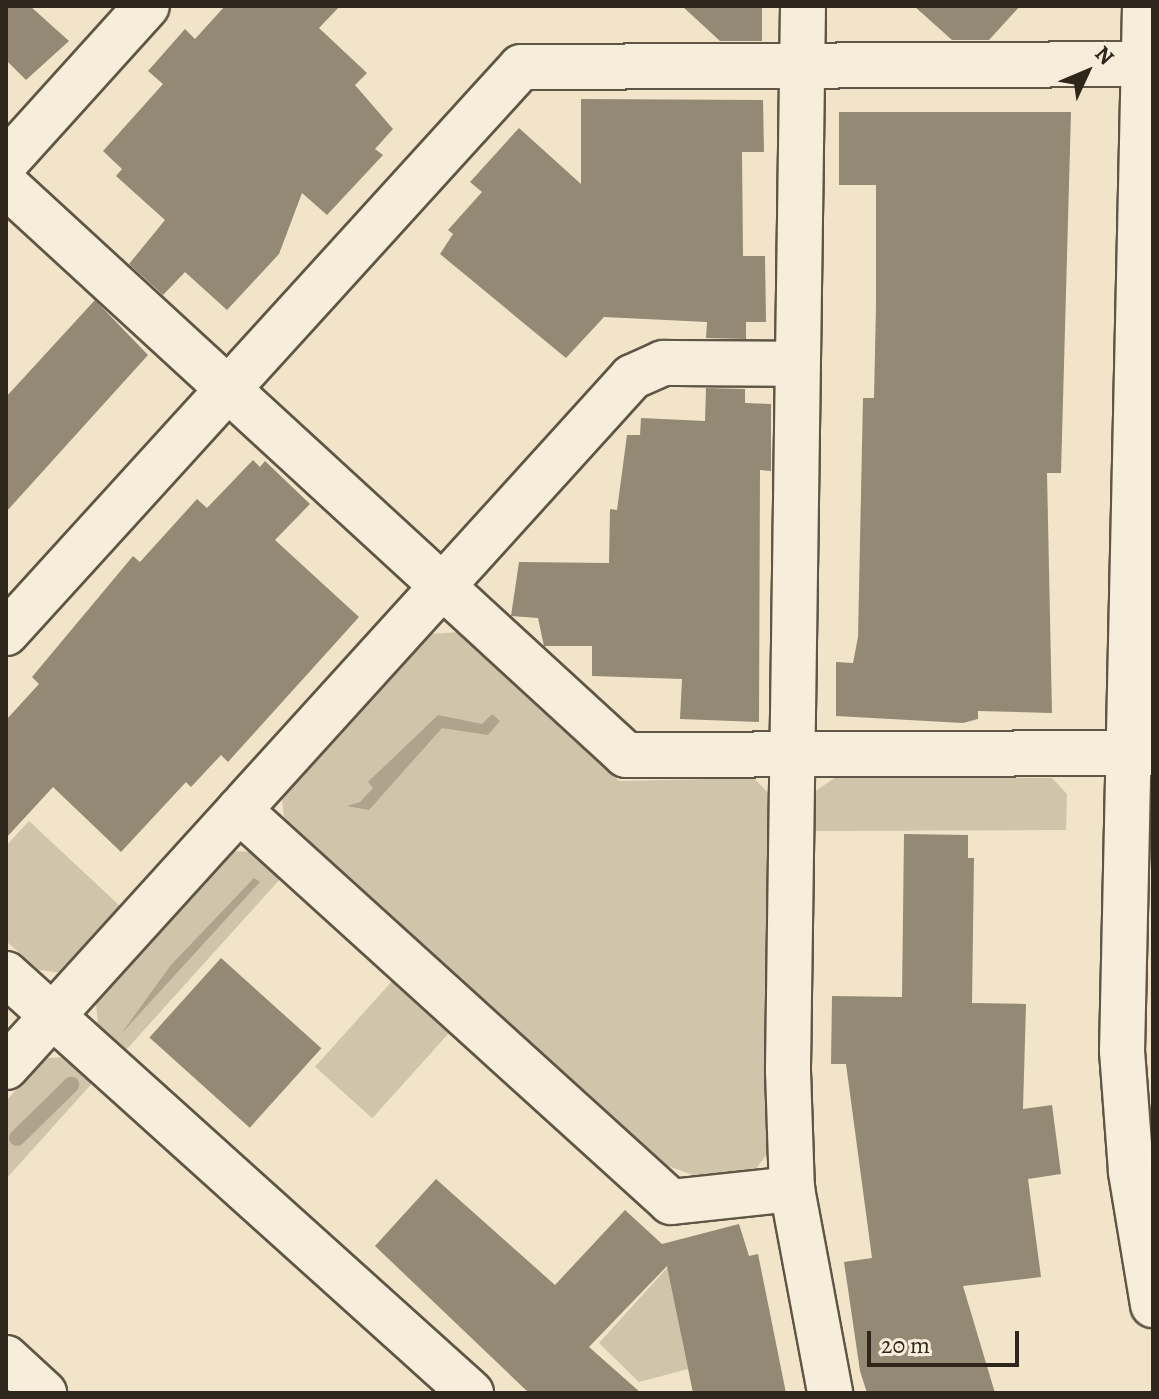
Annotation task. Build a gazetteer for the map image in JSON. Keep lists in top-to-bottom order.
{
  "scale_bar": "20 m",
  "north": "top right"
}
